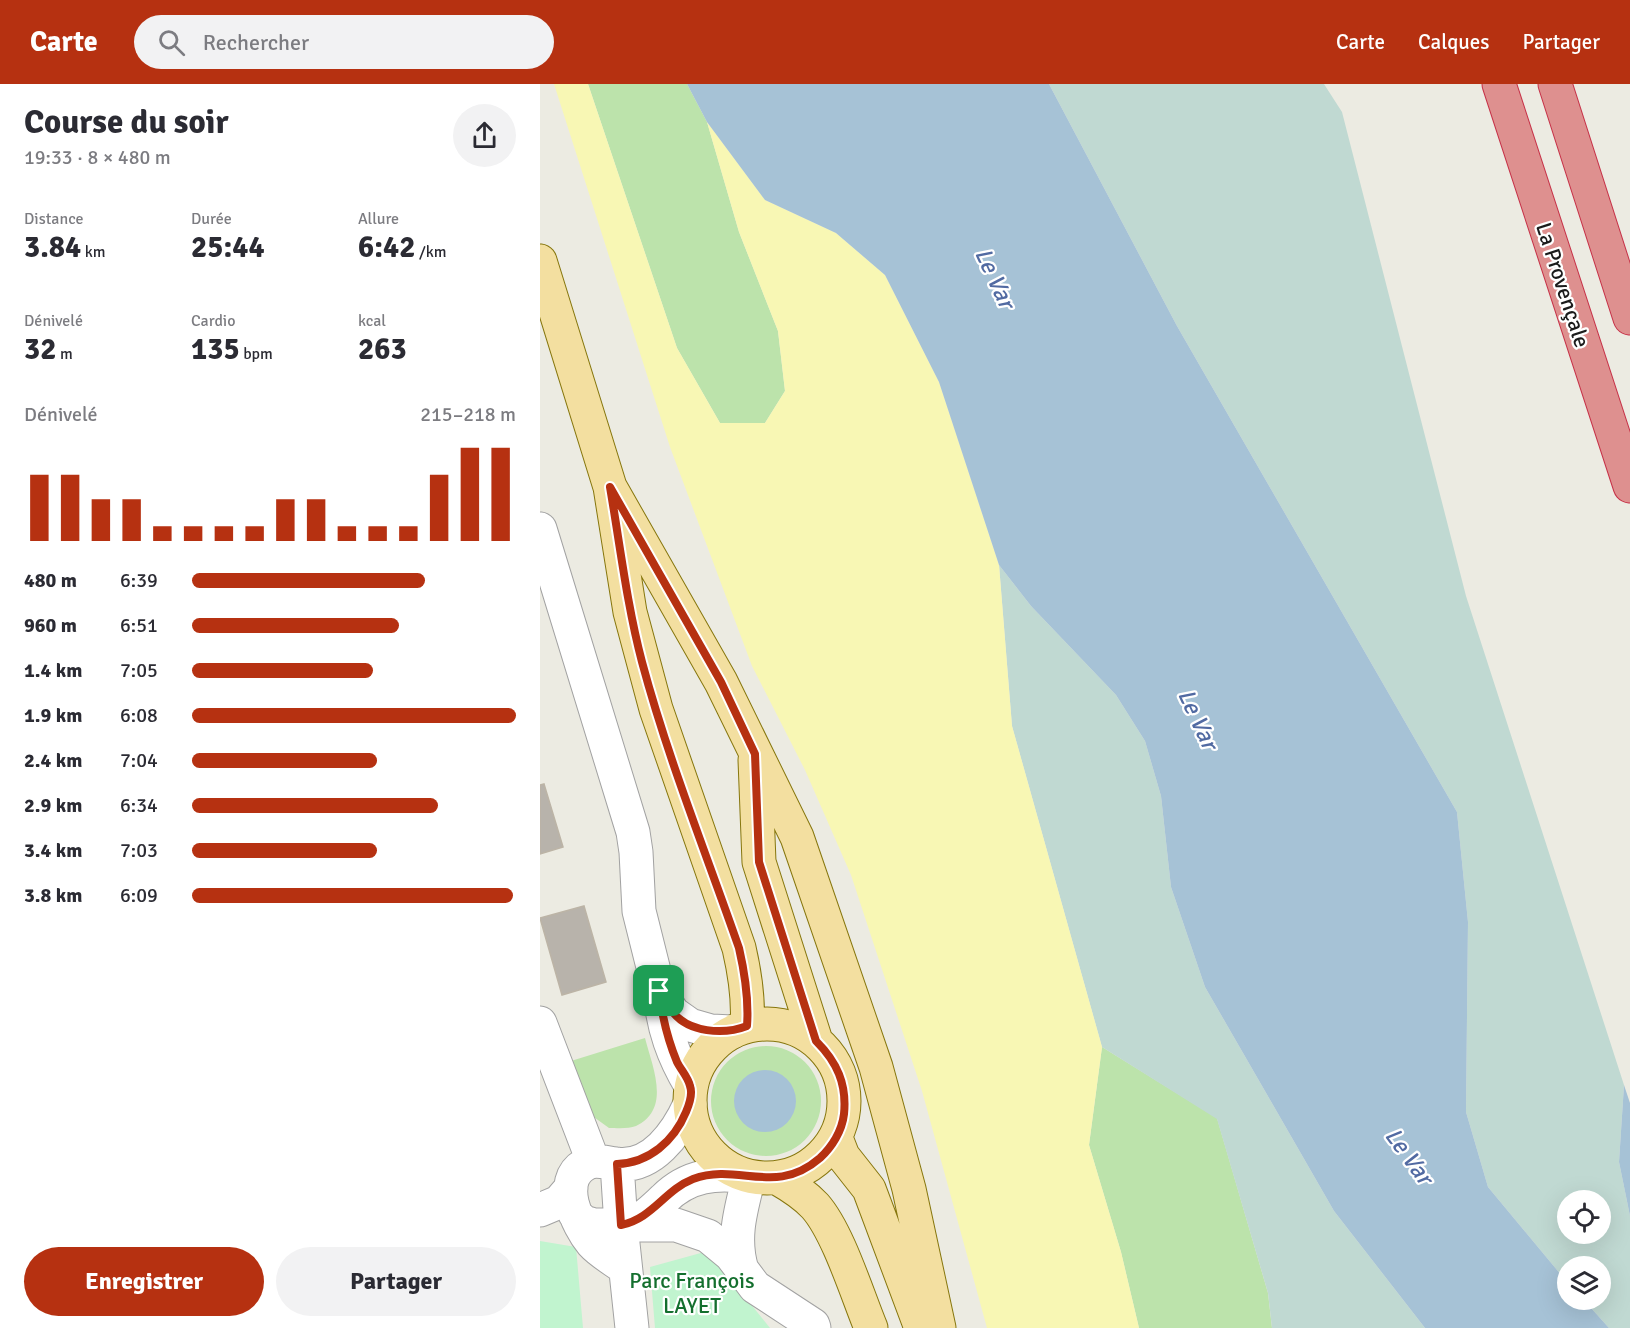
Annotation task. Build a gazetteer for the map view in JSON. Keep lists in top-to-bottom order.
{
  "streets": {
    "highway": ["La Provençale"]
  },
  "water": ["Le Var"],
  "parks": ["Parc François LAYET"],
  "page": {
    "header": "Carte",
    "search": "Rechercher",
    "nav": ["Carte", "Calques", "Partager"],
    "heading": ["Course du soir", "19:33 · 8 × 480 m"],
    "stats": [
      ["Distance", "3.84 km"],
      ["Durée", "25:44"],
      ["Allure", "6:42 /km"],
      ["Dénivelé", "32 m"],
      ["Cardio", "135 bpm"],
      ["kcal", "263"]
    ],
    "chart": ["Dénivelé", "215–218 m"],
    "list": [
      {
        "name": "480 m",
        "note": "6:39"
      },
      {
        "name": "960 m",
        "note": "6:51"
      },
      {
        "name": "1.4 km",
        "note": "7:05"
      },
      {
        "name": "1.9 km",
        "note": "6:08"
      },
      {
        "name": "2.4 km",
        "note": "7:04"
      },
      {
        "name": "2.9 km",
        "note": "6:34"
      },
      {
        "name": "3.4 km",
        "note": "7:03"
      },
      {
        "name": "3.8 km",
        "note": "6:09"
      }
    ],
    "buttons": ["Enregistrer", "Partager"]
  }
}
